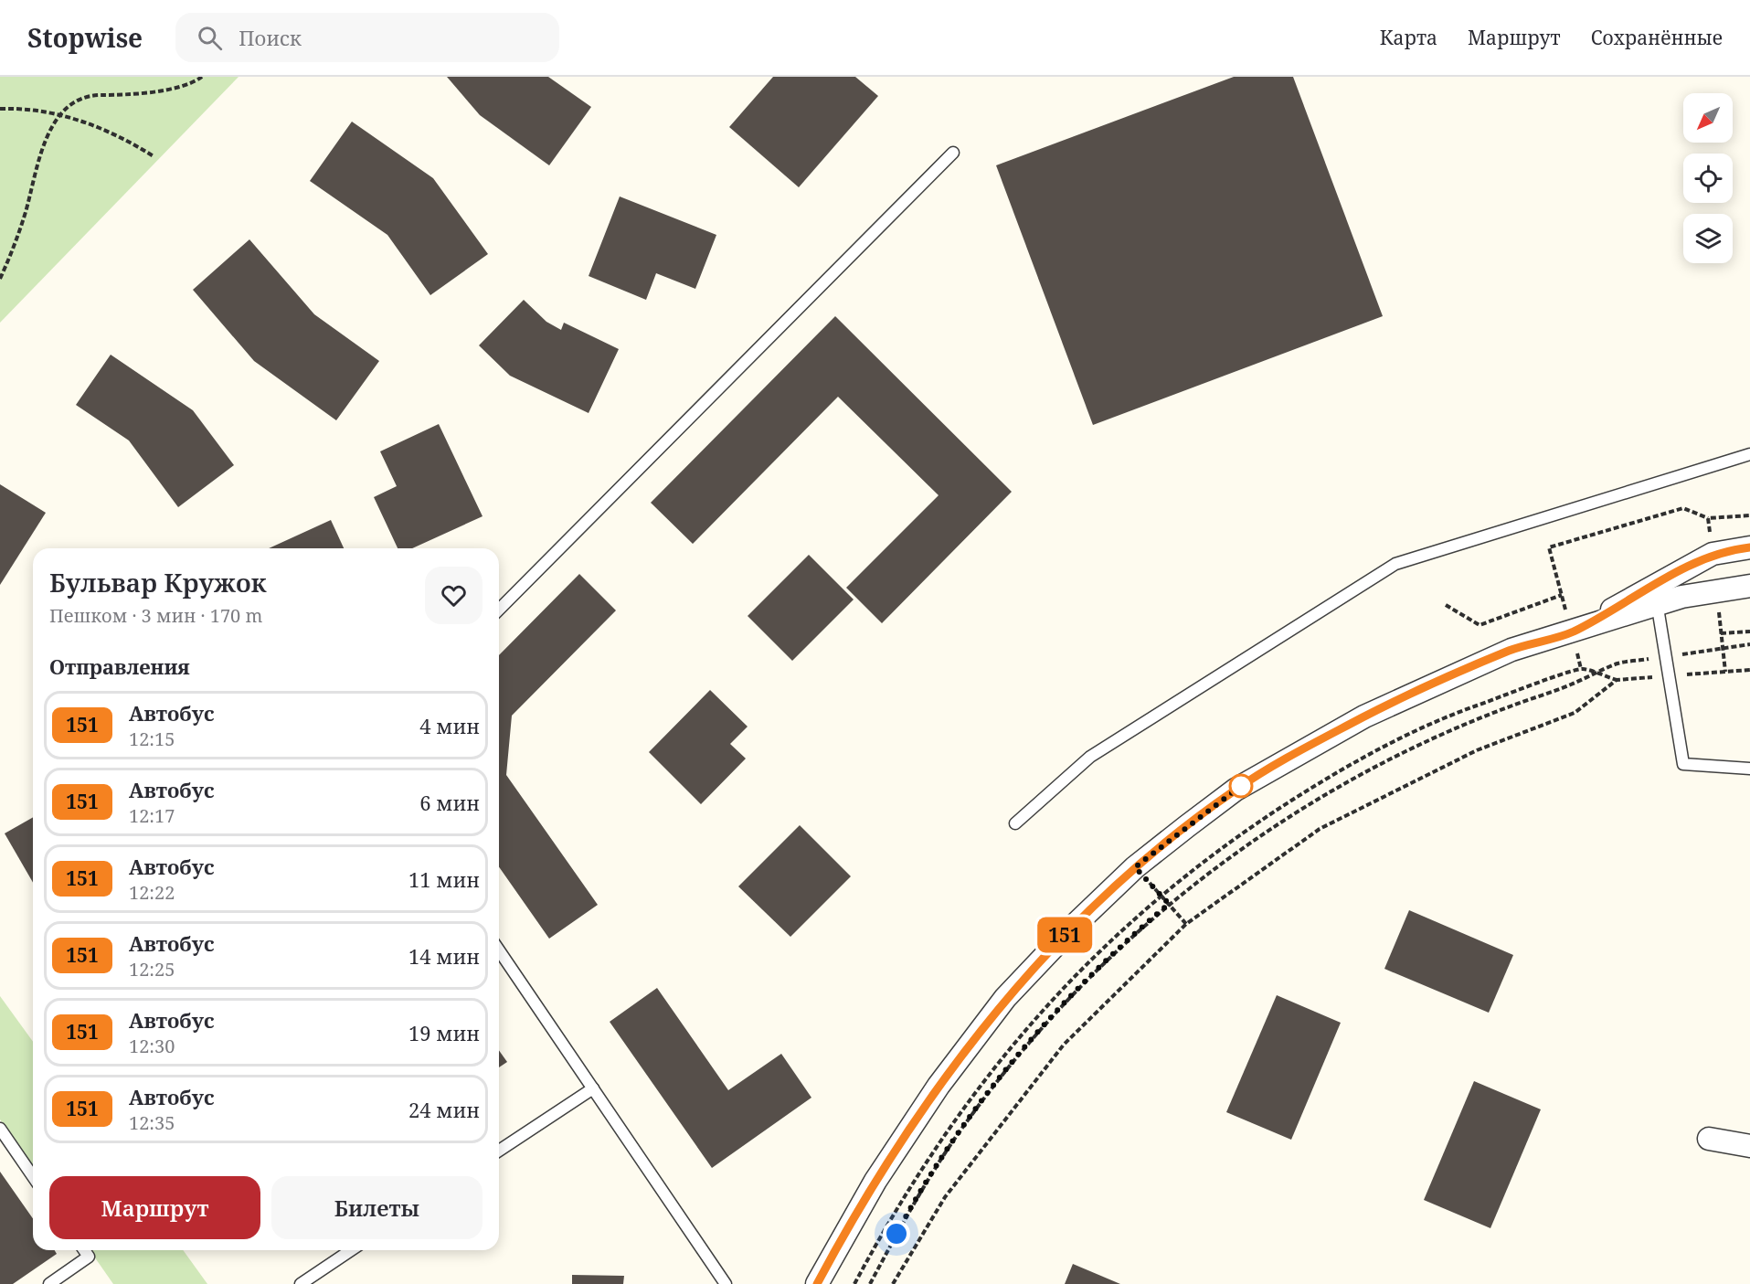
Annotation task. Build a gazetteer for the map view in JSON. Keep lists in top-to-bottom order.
{
  "lines": ["bus line 151"],
  "north": "bottom left",
  "page": {
    "header": "Stopwise",
    "search": "Поиск",
    "nav": ["Карта", "Маршрут", "Сохранённые"],
    "on_map": "151",
    "heading": [
      ["Бульвар Кружок", "Пешком · 3 мин · 170 m"],
      "Отправления"
    ],
    "list": [
      {
        "mark": "151",
        "name": "Автобус",
        "note": "12:15",
        "value": "4 мин"
      },
      {
        "mark": "151",
        "name": "Автобус",
        "note": "12:17",
        "value": "6 мин"
      },
      {
        "mark": "151",
        "name": "Автобус",
        "note": "12:22",
        "value": "11 мин"
      },
      {
        "mark": "151",
        "name": "Автобус",
        "note": "12:25",
        "value": "14 мин"
      },
      {
        "mark": "151",
        "name": "Автобус",
        "note": "12:30",
        "value": "19 мин"
      },
      {
        "mark": "151",
        "name": "Автобус",
        "note": "12:35",
        "value": "24 мин"
      }
    ],
    "buttons": ["Маршрут", "Билеты"]
  }
}
